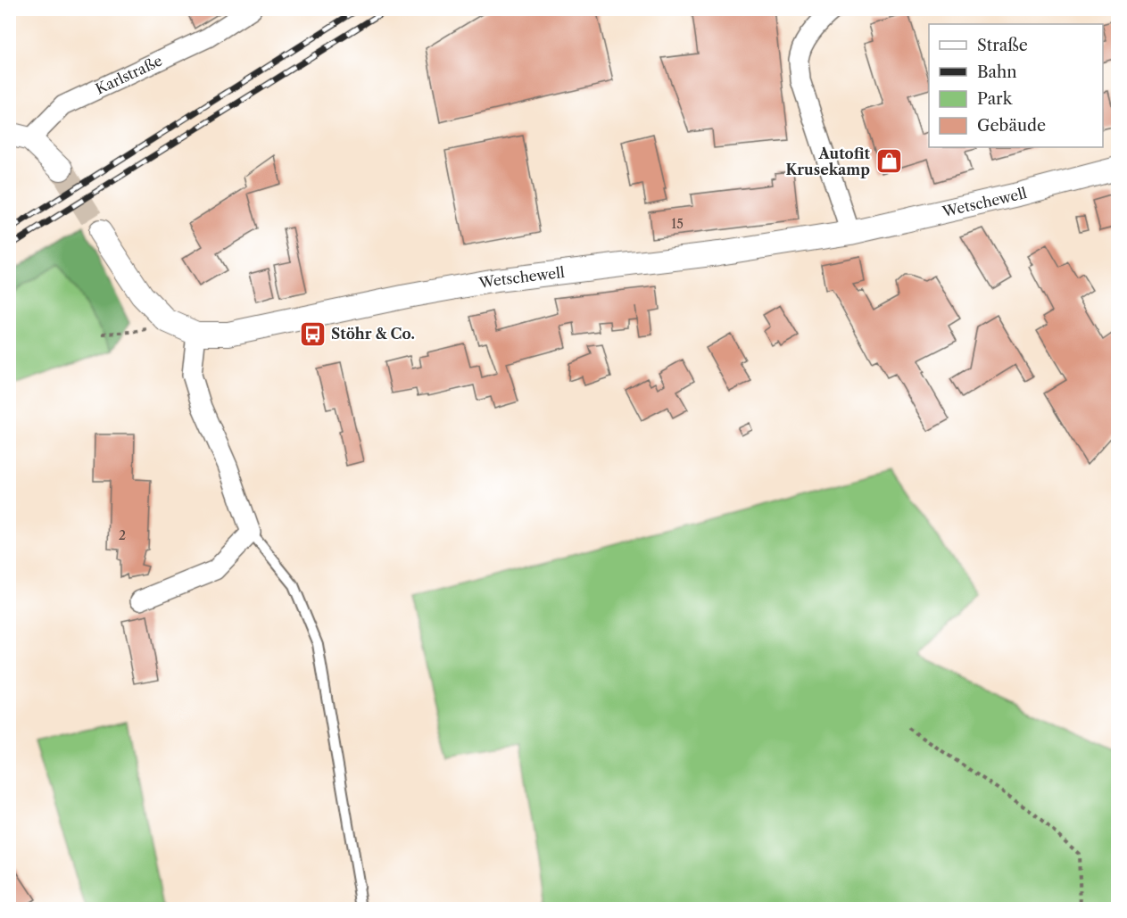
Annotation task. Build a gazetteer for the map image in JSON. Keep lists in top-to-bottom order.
{
  "streets": {
    "street": ["Karlstraße", "Wetschewell"]
  },
  "places": {
    "shop": ["Autofit Krusekamp"],
    "bus stop": ["Stöhr & Co."]
  },
  "house_numbers": ["15", "2"],
  "legend": [
    "Straße",
    "Bahn",
    "Park",
    "Gebäude"
  ]
}
